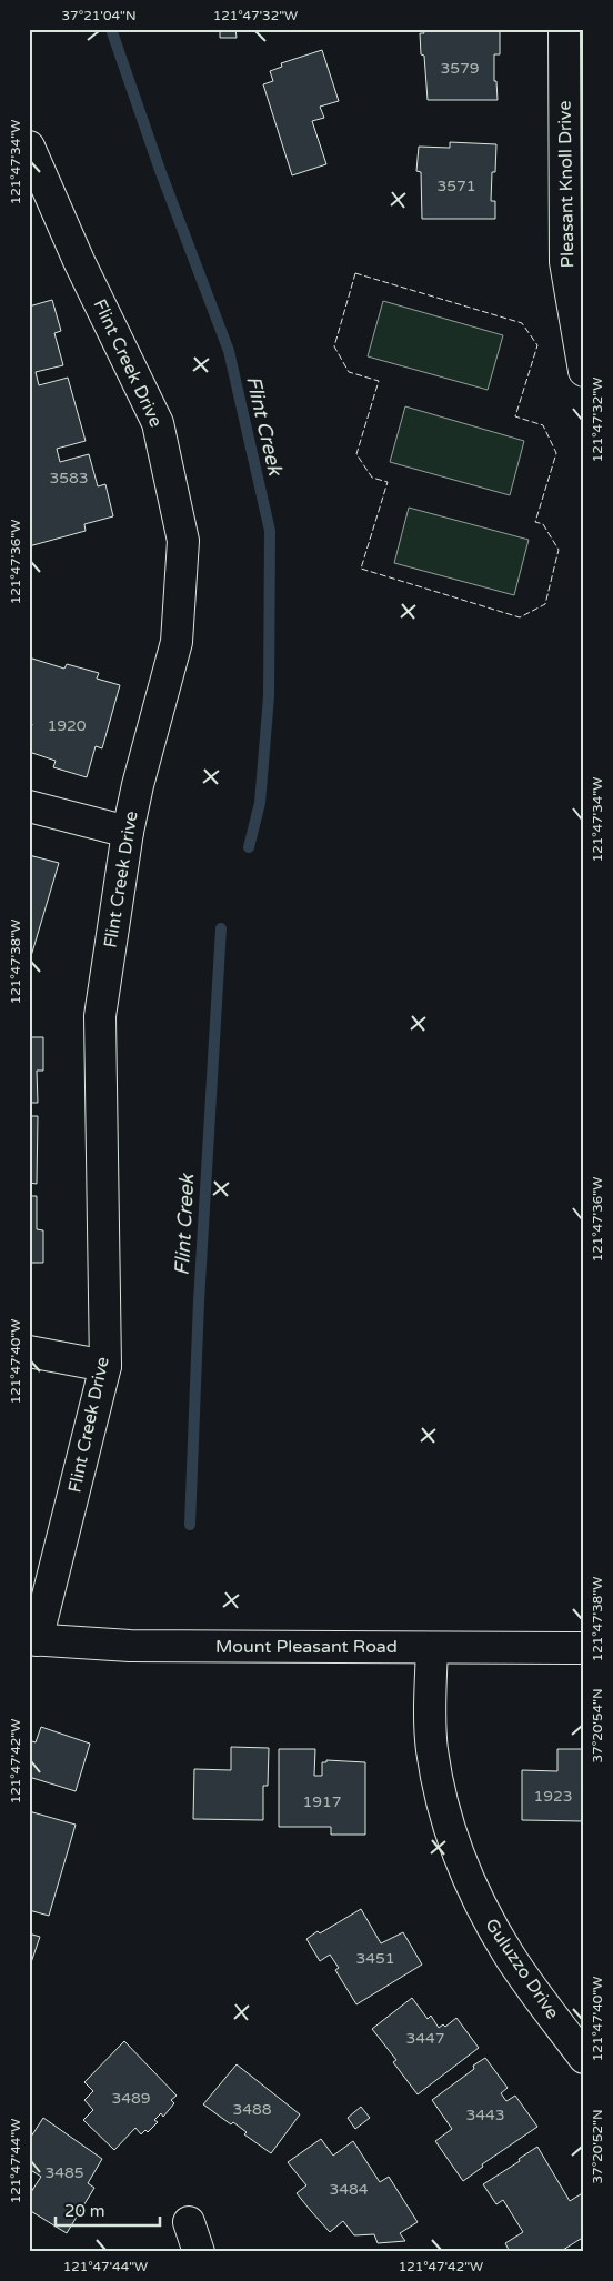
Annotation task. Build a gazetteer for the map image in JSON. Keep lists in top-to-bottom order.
{
  "streets": {
    "street": [
      "Pleasant Knoll Drive",
      "Flint Creek Drive",
      "Mount Pleasant Road",
      "Guluzzo Drive"
    ]
  },
  "crossings": [
    ["Flint Creek Drive", "Mount Pleasant Road"],
    ["Mount Pleasant Road", "Guluzzo Drive"]
  ],
  "water": ["Flint Creek"],
  "house_numbers": [
    "3579",
    "3571",
    "3583",
    "1920",
    "1923",
    "1917",
    "3451",
    "3447",
    "3489",
    "3488",
    "3443",
    "3485",
    "3484"
  ],
  "scale_bar": "20 m",
  "coordinates": [
    "37°21'04\"N",
    "121°47'32\"W",
    "121°47'34\"W",
    "121°47'36\"W",
    "121°47'38\"W",
    "121°47'40\"W",
    "37°20'54\"N",
    "121°47'42\"W",
    "37°20'52\"N",
    "121°47'44\"W"
  ]
}
